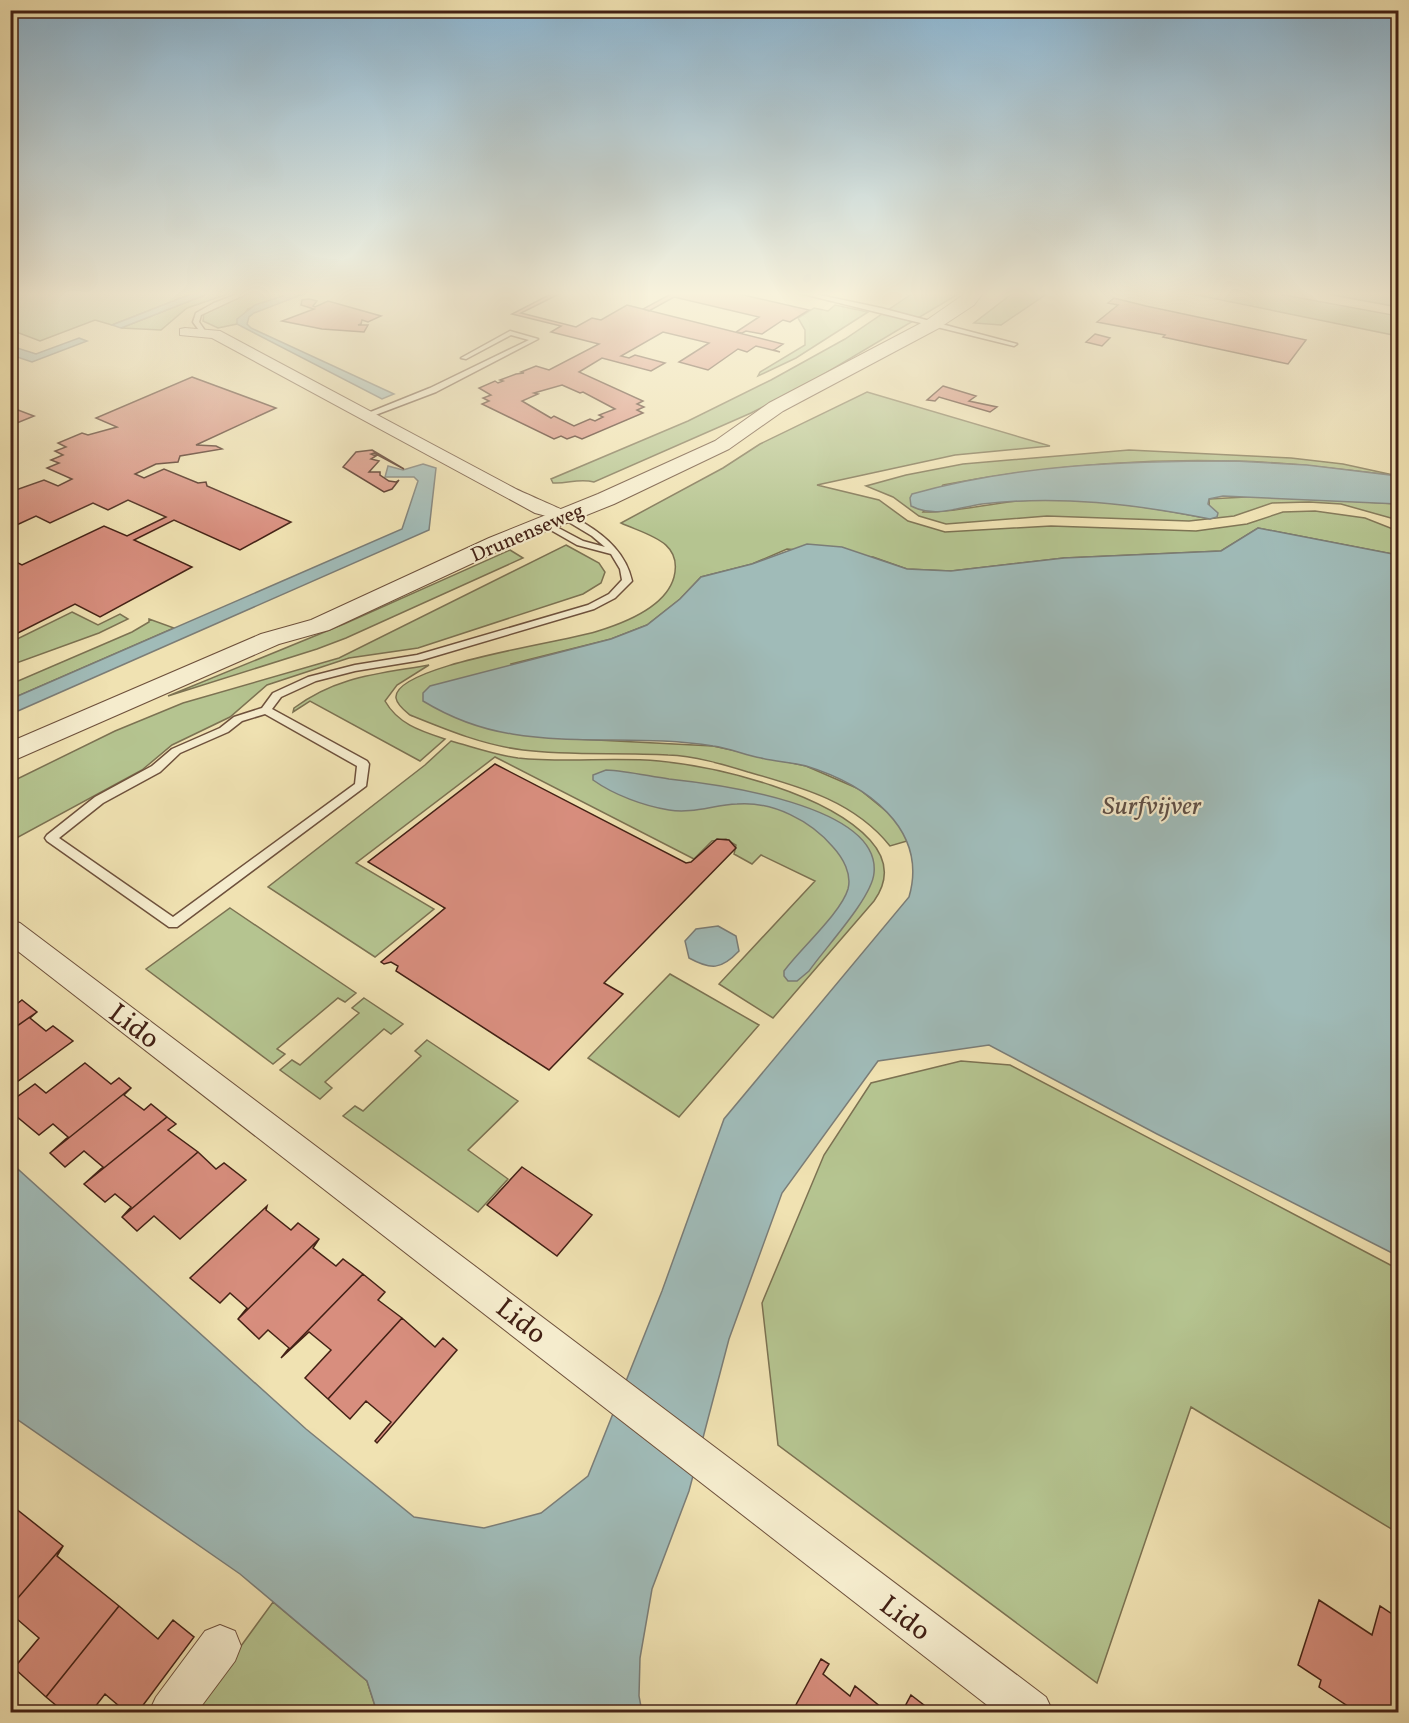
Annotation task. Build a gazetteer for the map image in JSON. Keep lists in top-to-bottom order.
{
  "streets": {
    "street": ["Drunenseweg", "Lido"]
  },
  "water": ["Surfvijver"]
}
